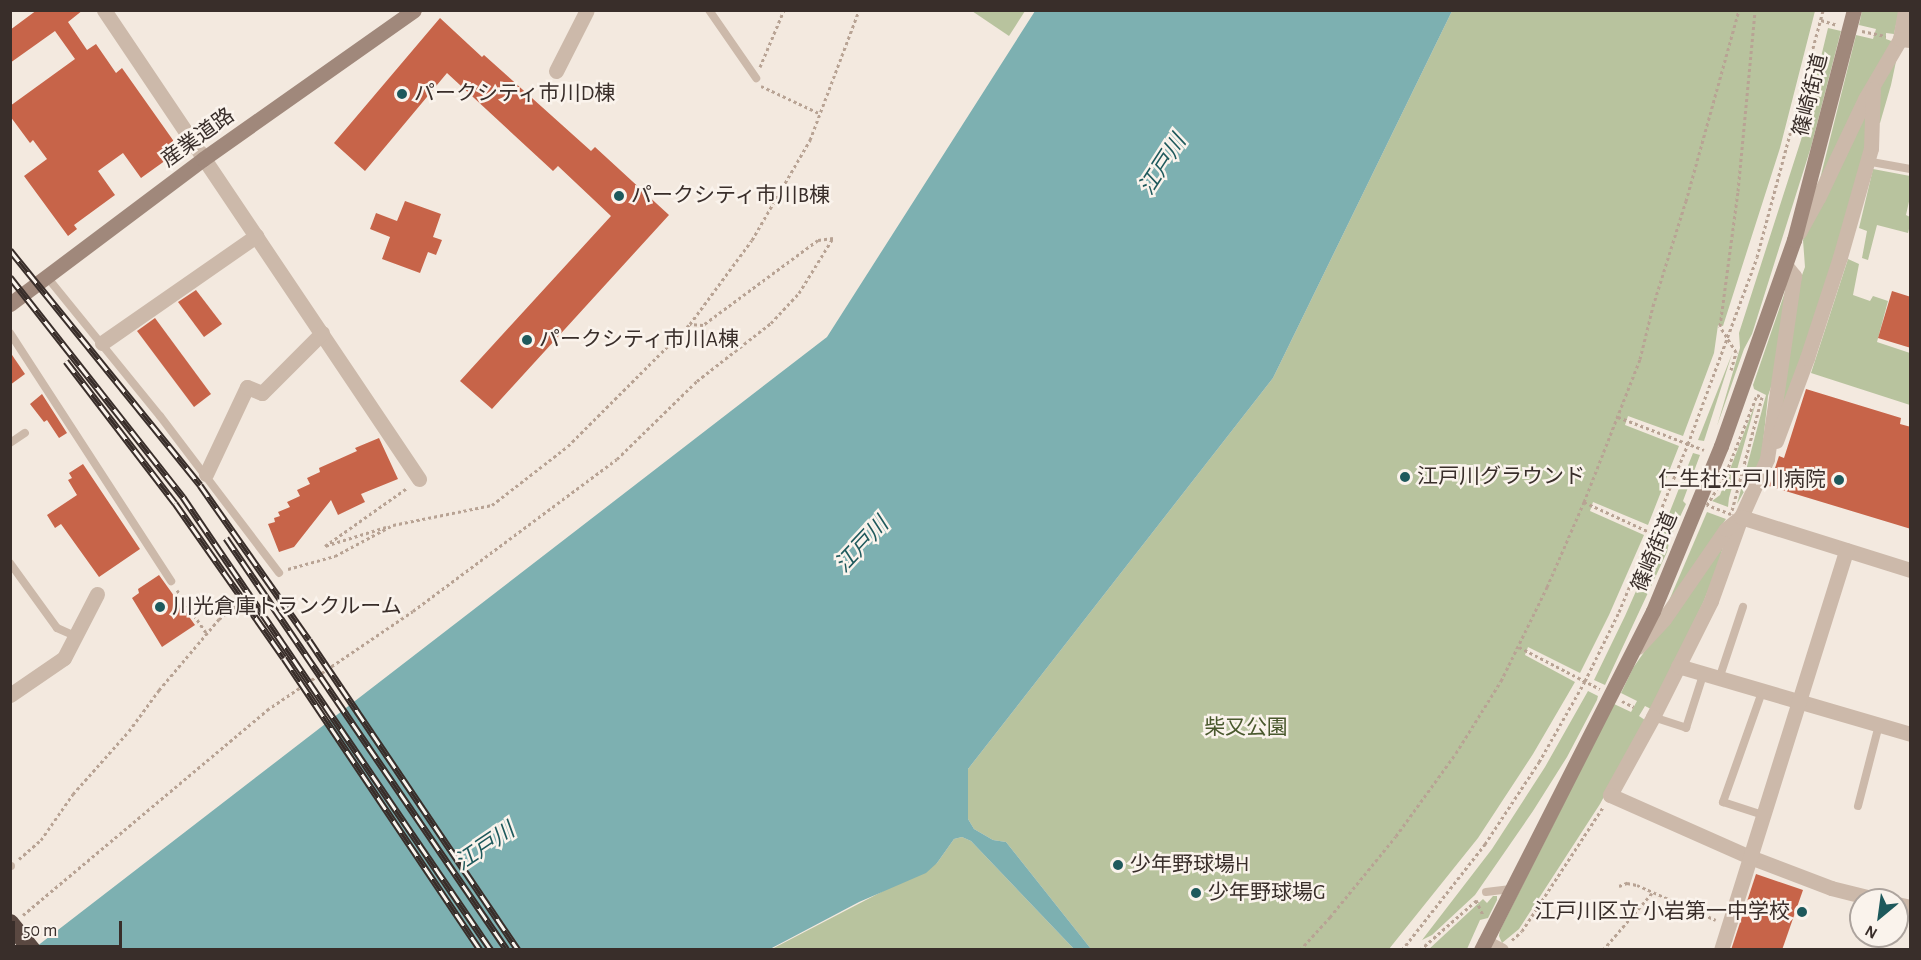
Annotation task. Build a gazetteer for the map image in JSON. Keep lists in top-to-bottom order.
{
  "streets": {
    "main road": ["篠崎街道", "産業道路"]
  },
  "water": ["江戸川"],
  "parks": ["柴又公園"],
  "places": [
    "パークシティ市川D棟",
    "パークシティ市川B棟",
    "パークシティ市川A棟",
    "江戸川グラウンド",
    "仁生社江戸川病院",
    "川光倉庫トランクルーム",
    "少年野球場H",
    "少年野球場G",
    "江戸川区立 小岩第一中学校"
  ],
  "scale_bar": "50 m",
  "north": "bottom left"
}
